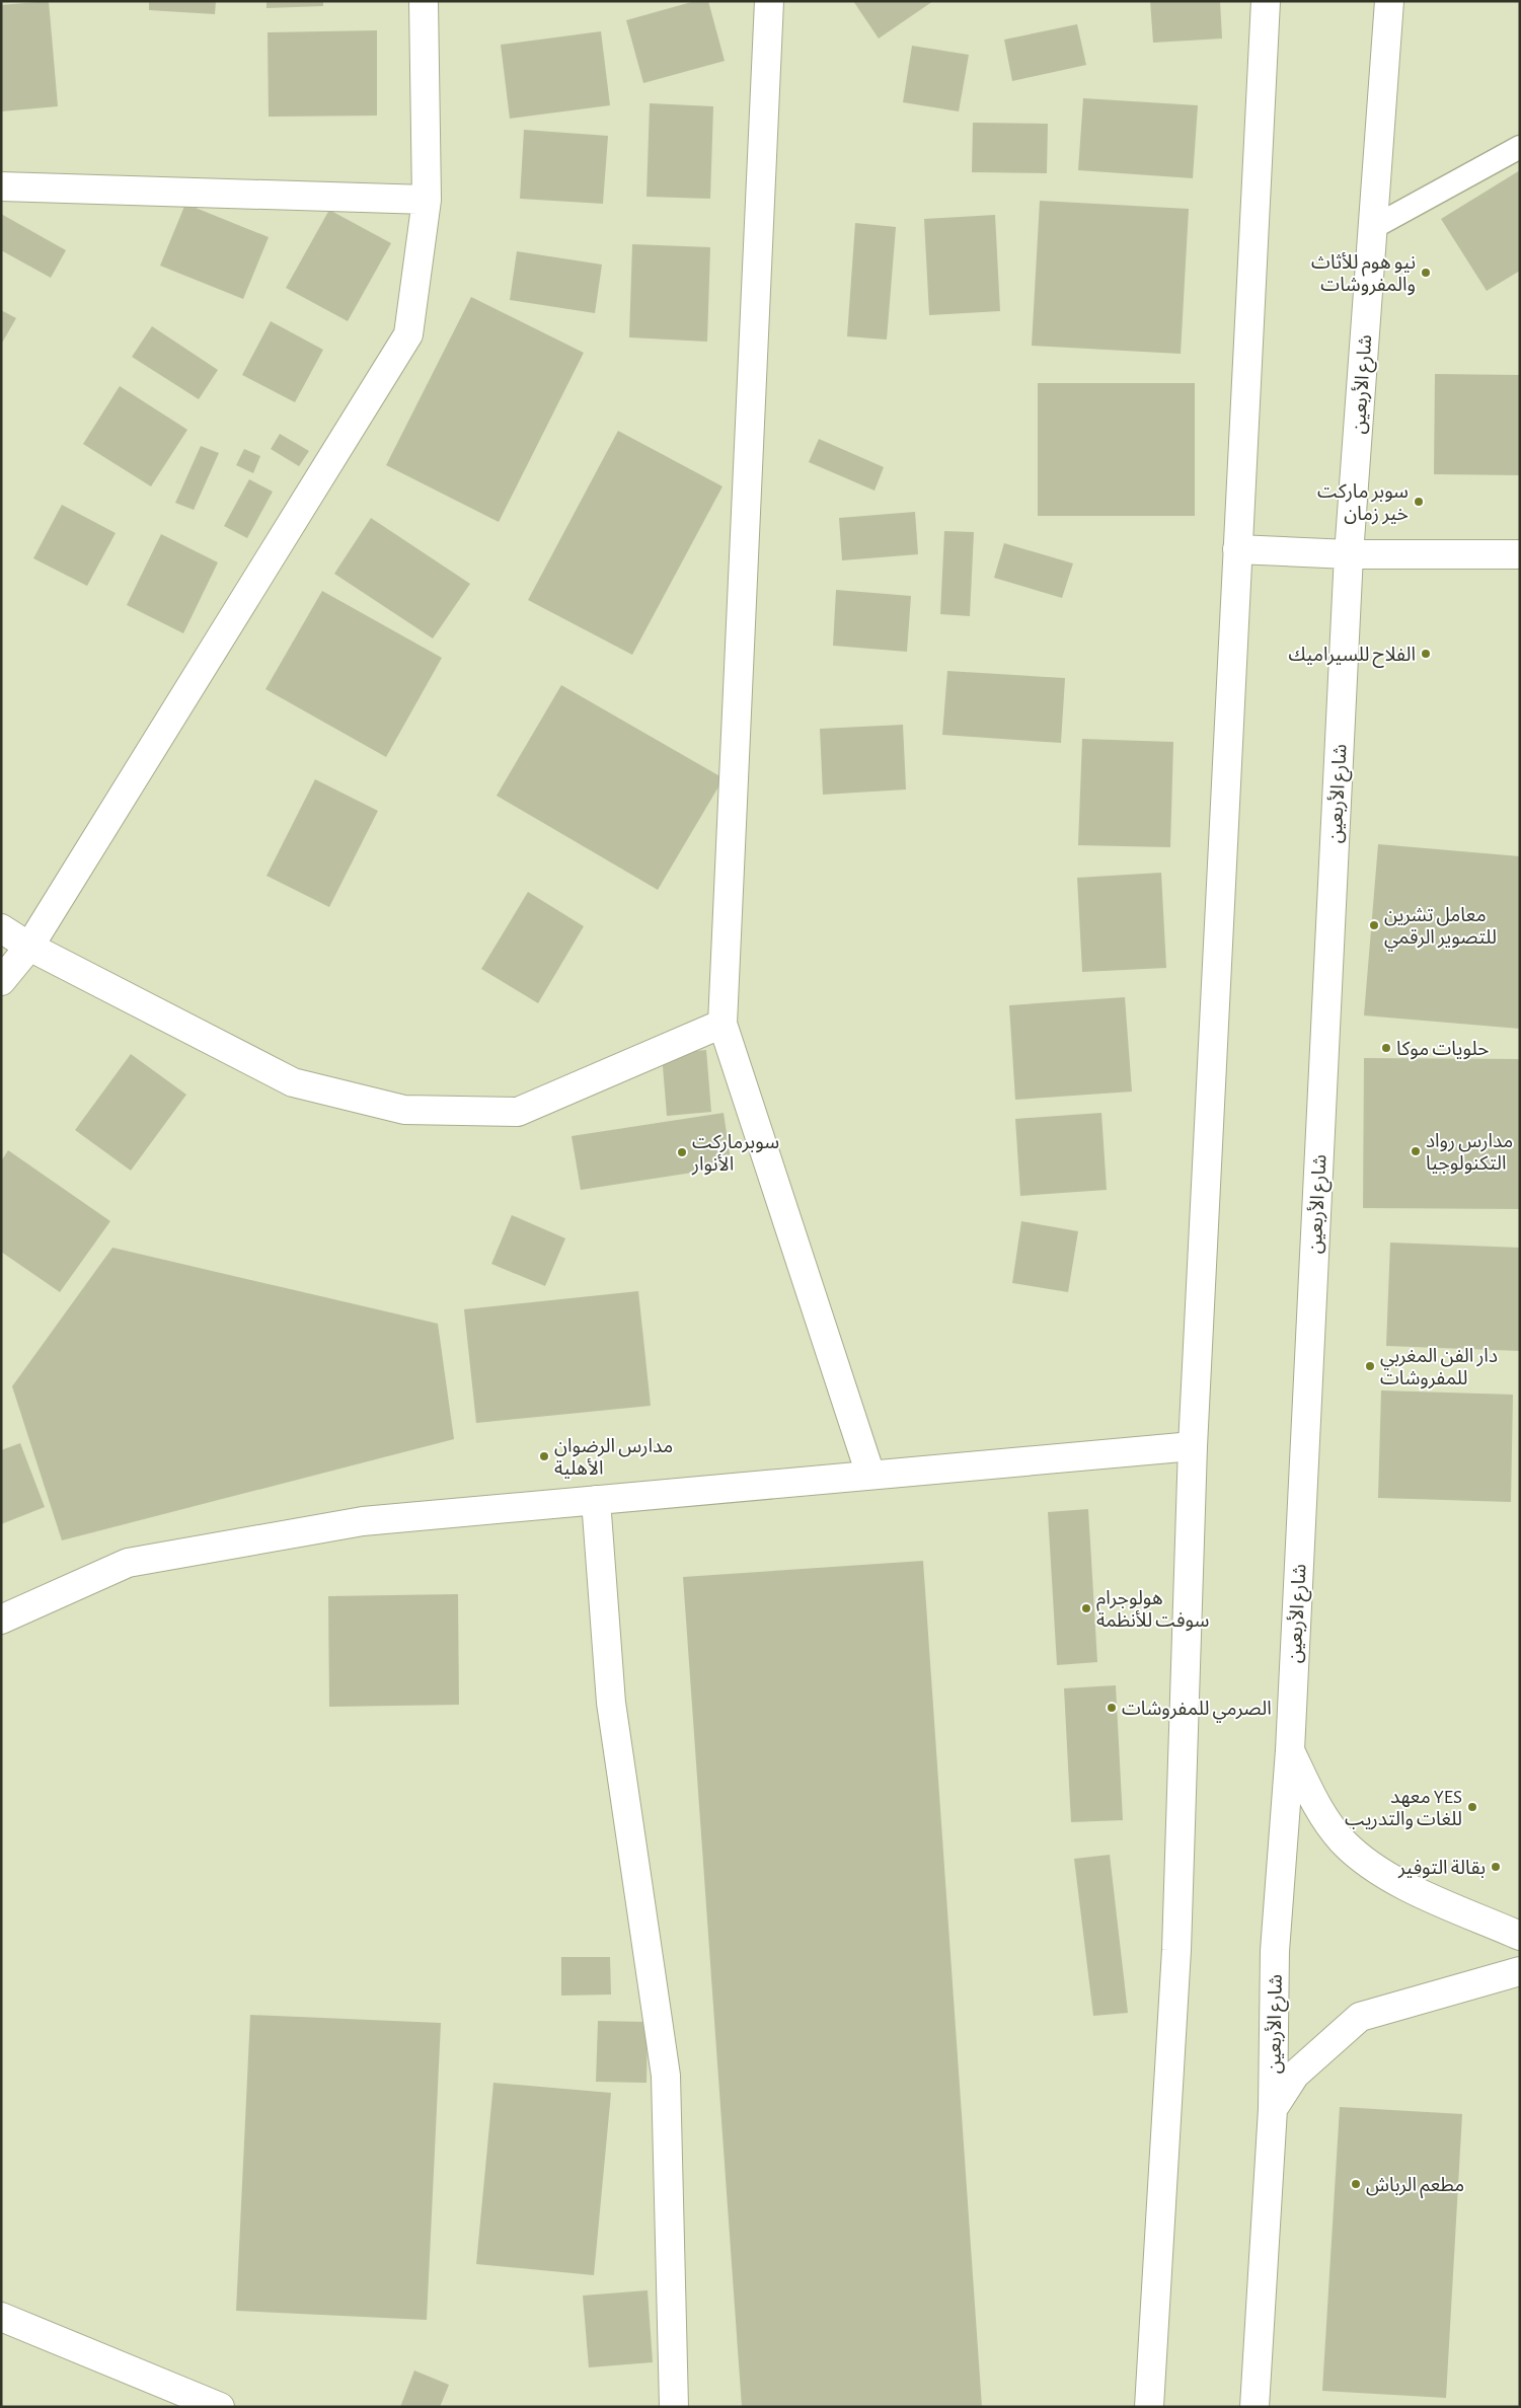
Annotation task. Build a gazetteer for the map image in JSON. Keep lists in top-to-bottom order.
{
  "streets": {
    "street": ["شارع الأربعين"]
  },
  "places": [
    "نيو هوم للأثاث والمفروشات",
    "سوبر ماركت خير زمان",
    "الفلاح للسيراميك",
    "معامل تشرين للتصوير الرقمي",
    "حلويات موكا",
    "مدارس رواد التكنولوجيا",
    "سوبرماركت الأنوار",
    "دار الفن المغربي للمفروشات",
    "مدارس الرضوان الأهلية",
    "هولوجرام سوفت للأنظمة",
    "الصرمي للمفروشات",
    "معهد YES للغات والتدريب",
    "بقالة التوفير",
    "مطعم الرباش"
  ]
}
